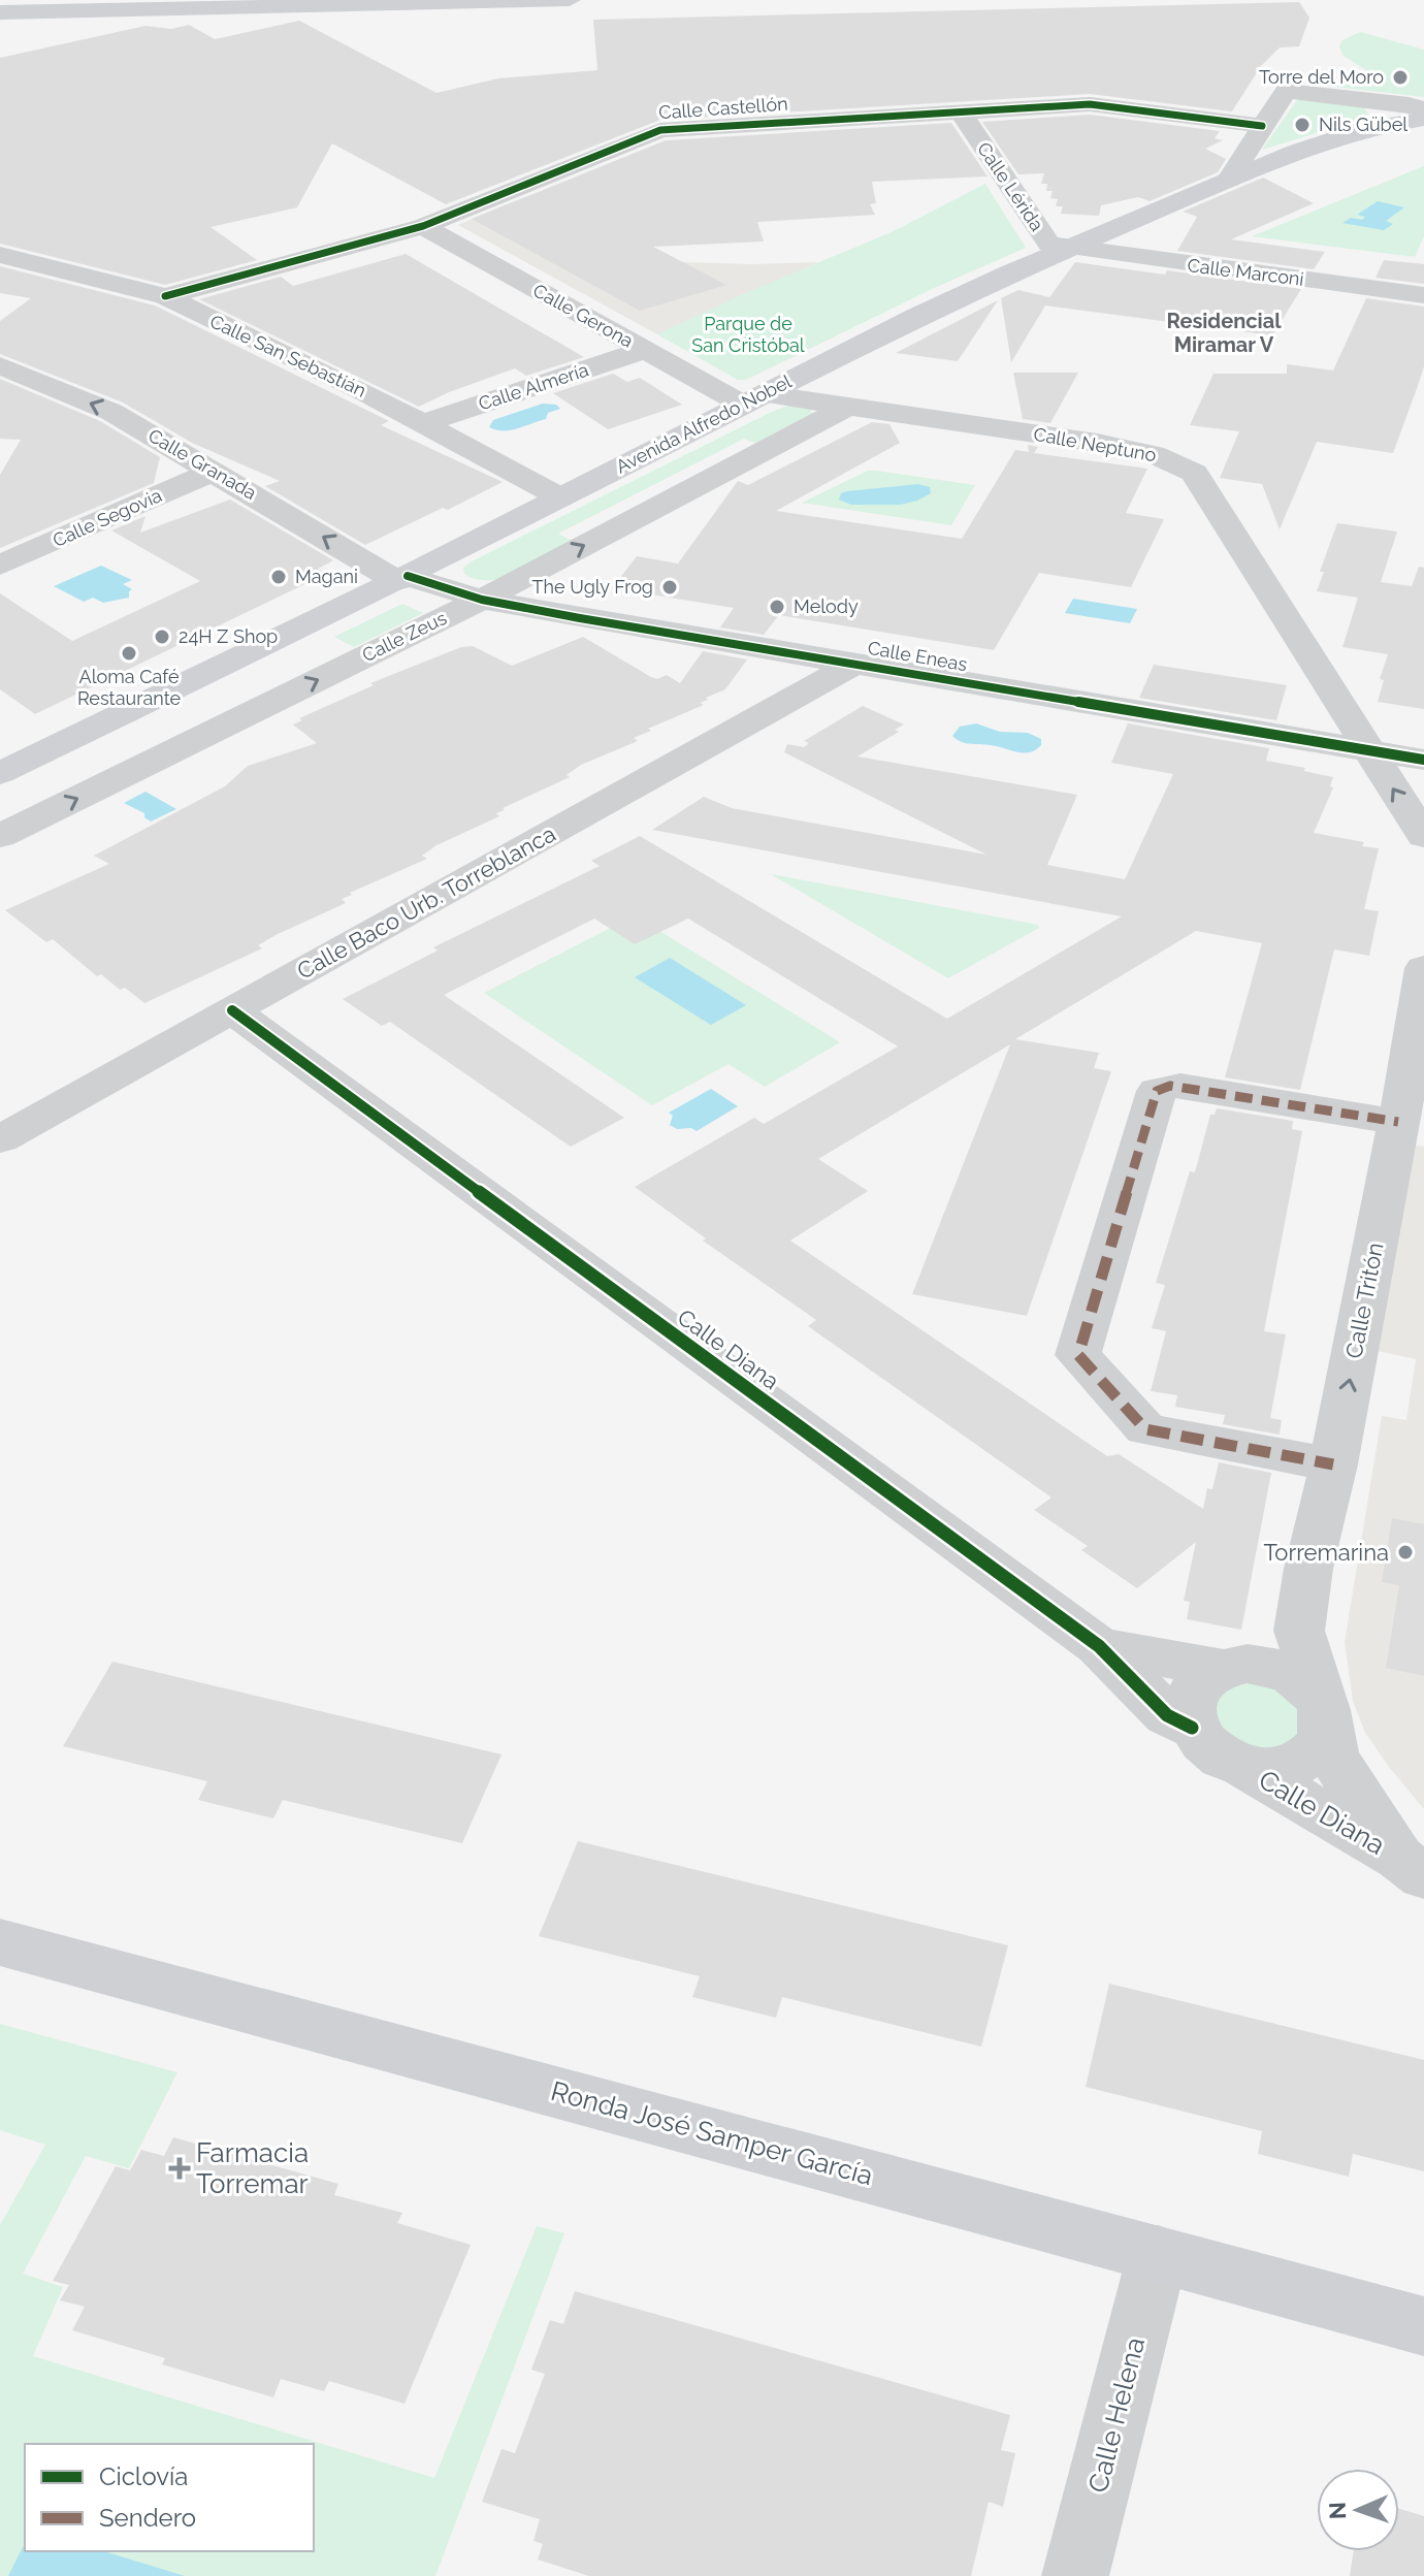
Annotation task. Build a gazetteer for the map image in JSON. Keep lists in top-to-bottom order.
{
  "streets": {
    "main road": ["Avenida Alfredo Nobel", "Ronda José Samper García"],
    "street": [
      "Calle Castellón",
      "Calle Lérida",
      "Calle Marconi",
      "Calle Gerona",
      "Calle San Sebastián",
      "Calle Almería",
      "Calle Neptuno",
      "Calle Granada",
      "Calle Segovia",
      "Calle Zeus",
      "Calle Eneas",
      "Calle Baco Urb. Torreblanca",
      "Calle Tritón",
      "Calle Diana",
      "Calle Helena"
    ]
  },
  "crossings": [
    ["Calle Castellón", "Calle Lérida"],
    ["Calle Castellón", "Calle Gerona"],
    ["Calle Castellón", "Calle San Sebastián"],
    ["Calle Lérida", "Calle Marconi"],
    ["Calle Lérida", "Avenida Alfredo Nobel"],
    ["Calle Marconi", "Avenida Alfredo Nobel"],
    ["Calle Gerona", "Calle Almería"],
    ["Calle Gerona", "Avenida Alfredo Nobel"],
    ["Calle Gerona", "Calle Neptuno"],
    ["Calle San Sebastián", "Calle Almería"],
    ["Calle San Sebastián", "Avenida Alfredo Nobel"],
    ["Avenida Alfredo Nobel", "Calle Neptuno"],
    ["Avenida Alfredo Nobel", "Calle Granada"],
    ["Avenida Alfredo Nobel", "Calle Eneas"],
    ["Calle Neptuno", "Calle Zeus"],
    ["Calle Neptuno", "Calle Eneas"],
    ["Calle Granada", "Calle Segovia"],
    ["Calle Granada", "Calle Eneas"],
    ["Calle Zeus", "Calle Eneas"],
    ["Calle Eneas", "Calle Baco Urb. Torreblanca"],
    ["Calle Baco Urb. Torreblanca", "Calle Diana"],
    ["Calle Tritón", "Calle Diana"],
    ["Ronda José Samper García", "Calle Helena"]
  ],
  "one_way": ["Calle Granada", "Calle Zeus", "Calle Tritón"],
  "districts": ["Residencial Miramar V"],
  "parks": ["Parque de San Cristóbal"],
  "places": {
    "other": [
      "Torre del Moro",
      "Nils Gübel",
      "Magani",
      "The Ugly Frog",
      "Melody",
      "24H Z Shop",
      "Aloma Café Restaurante",
      "Torremarina"
    ],
    "health": ["Farmacia Torremar"]
  },
  "legend": ["Ciclovía", "Sendero"],
  "north": "left"
}
